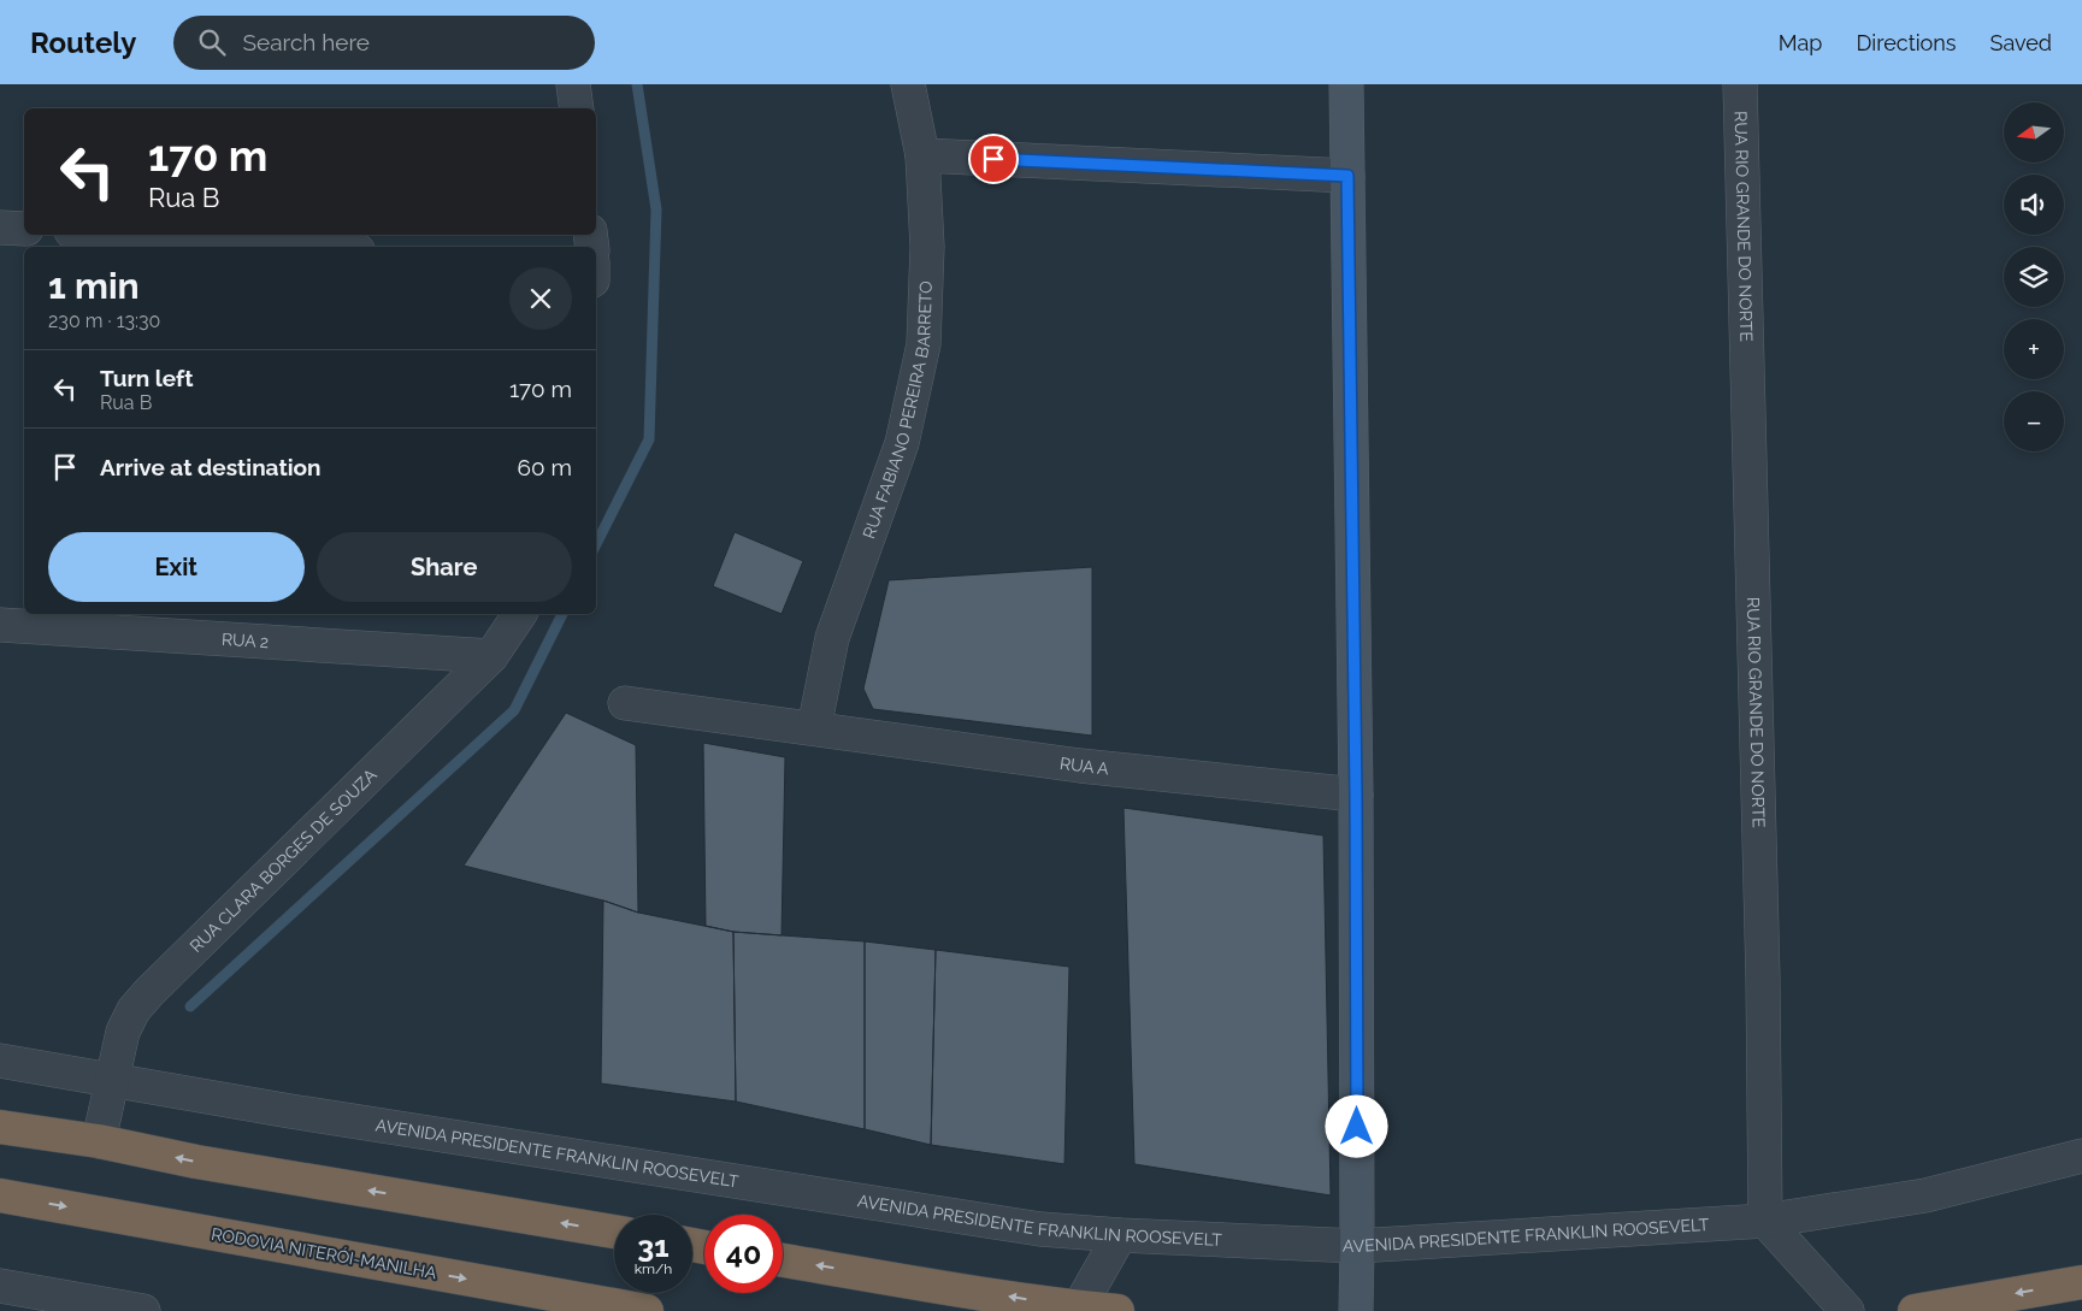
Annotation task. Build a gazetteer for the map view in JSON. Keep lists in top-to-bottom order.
{
  "streets": {
    "highway": ["RODOVIA NITERÓI-MANILHA"],
    "street": [
      "RUA RIO GRANDE DO NORTE",
      "RUA FABIANO PEREIRA BARRETO",
      "RUA 2",
      "RUA A",
      "RUA CLARA BORGES DE SOUZA",
      "AVENIDA PRESIDENTE FRANKLIN ROOSEVELT"
    ]
  },
  "crossings": [
    ["RUA RIO GRANDE DO NORTE", "AVENIDA PRESIDENTE FRANKLIN ROOSEVELT"],
    ["RUA FABIANO PEREIRA BARRETO", "RUA A"],
    ["RUA 2", "RUA CLARA BORGES DE SOUZA"],
    ["RUA CLARA BORGES DE SOUZA", "AVENIDA PRESIDENTE FRANKLIN ROOSEVELT"]
  ],
  "north": "left",
  "page": {
    "header": "Routely",
    "search": "Search here",
    "nav": ["Map", "Directions", "Saved"],
    "map_buttons": ["+", "−"],
    "turn": ["170 m", "Rua B"],
    "heading": ["1 min", "230 m · 13:30"],
    "list": [
      {
        "name": "Turn left",
        "note": "Rua B",
        "value": "170 m"
      },
      {
        "name": "Arrive at destination",
        "value": "60 m"
      }
    ],
    "buttons": ["Exit", "Share"],
    "speed": "31 km/h",
    "limit": "40"
  }
}
